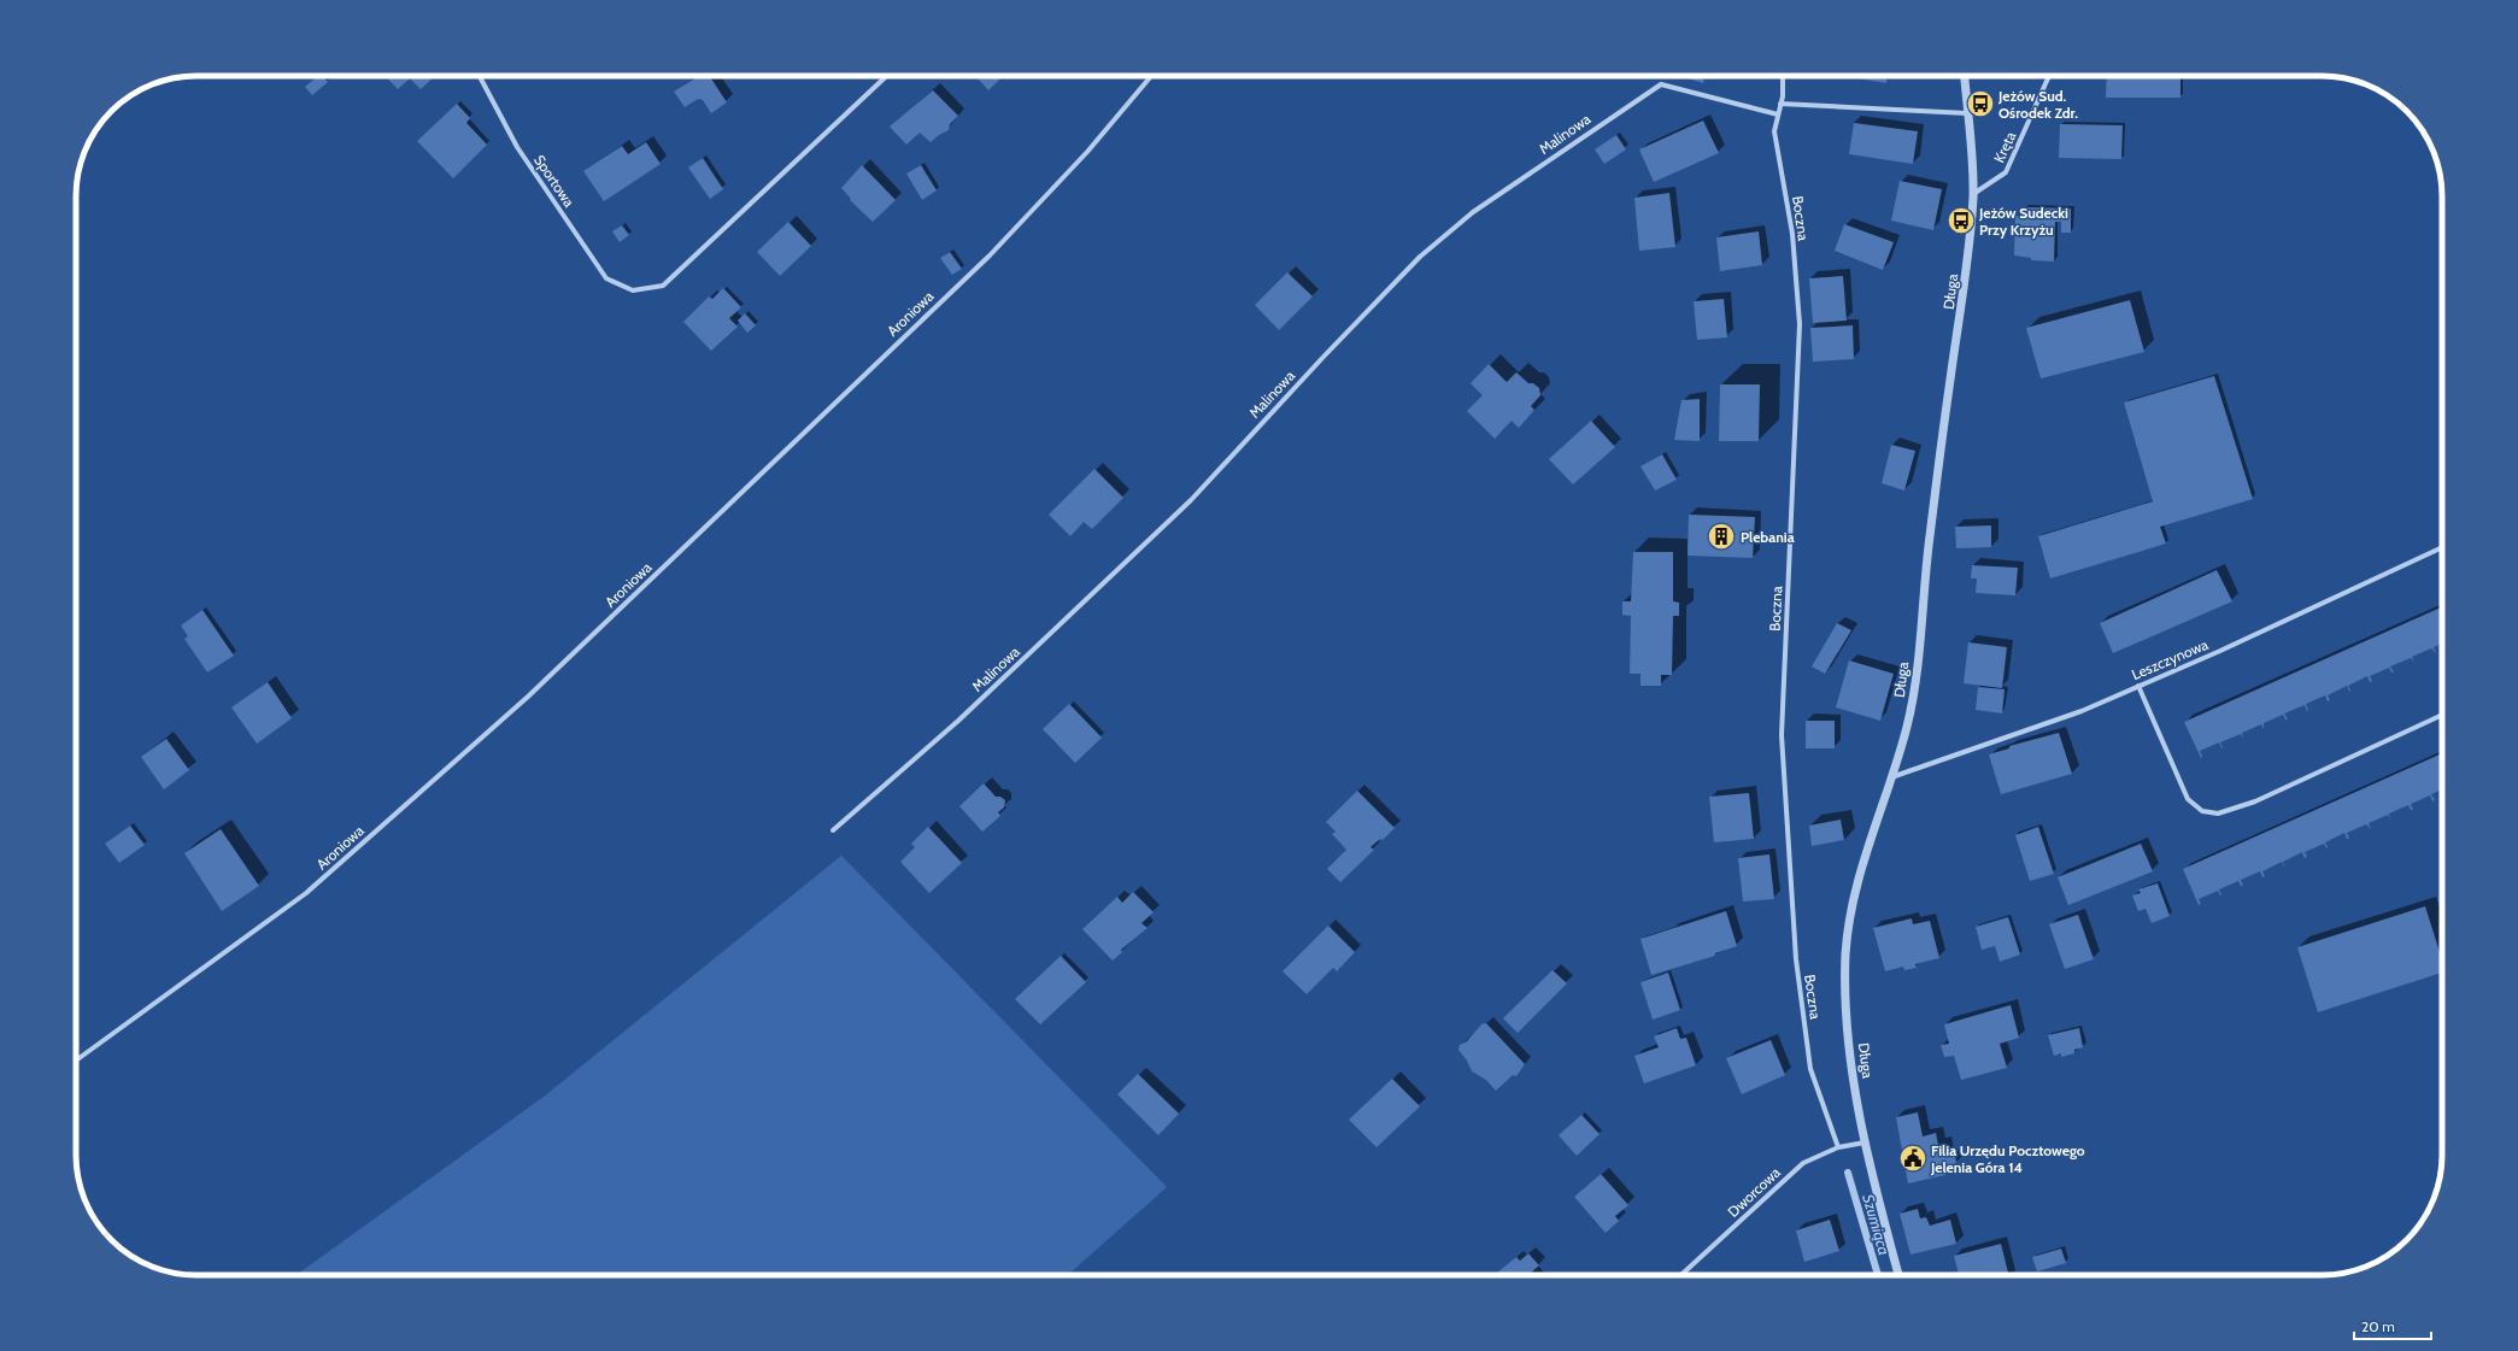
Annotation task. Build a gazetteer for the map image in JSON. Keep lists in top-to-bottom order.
{
  "streets": {
    "street": [
      "Malinowa",
      "Kręta",
      "Sportowa",
      "Boczna",
      "Długa",
      "Aroniowa",
      "Leszczynowa",
      "Dworcowa"
    ]
  },
  "crossings": [
    ["Malinowa", "Boczna"],
    ["Kręta", "Długa"],
    ["Boczna", "Dworcowa"],
    ["Długa", "Leszczynowa"],
    ["Długa", "Dworcowa"]
  ],
  "water": ["Szumiąca"],
  "places": {
    "bus stop": ["Jeżów Sud. Ośrodek Zdr.", "Jeżów Sudecki Przy Krzyżu"],
    "building": ["Plebania"],
    "public building": ["Filia Urzędu Pocztowego Jelenia Góra 14"]
  },
  "scale_bar": "20 m"
}
